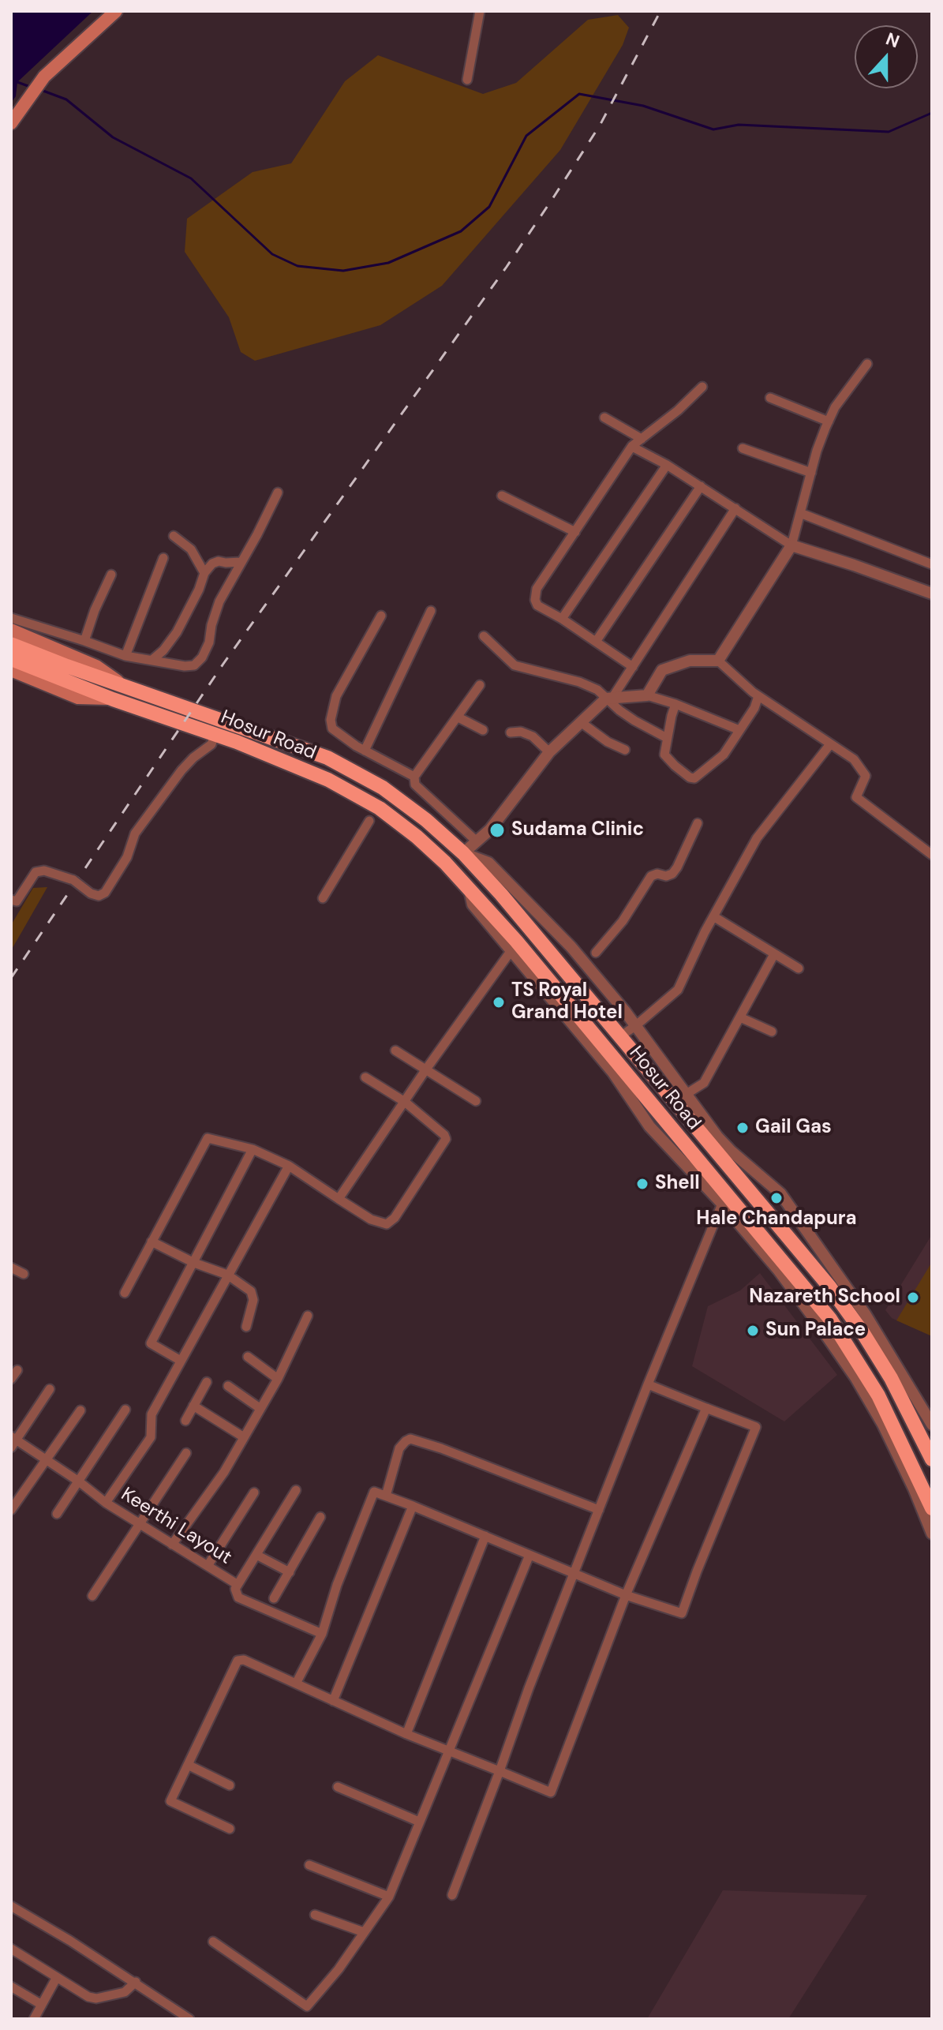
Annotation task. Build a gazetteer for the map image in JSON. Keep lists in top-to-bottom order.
{
  "streets": {
    "highway": ["Hosur Road"],
    "street": ["Keerthi Layout"]
  },
  "places": [
    "Sudama Clinic",
    "TS Royal Grand Hotel",
    "Gail Gas",
    "Shell",
    "Hale Chandapura",
    "Nazareth School",
    "Sun Palace"
  ],
  "north": "top"
}
